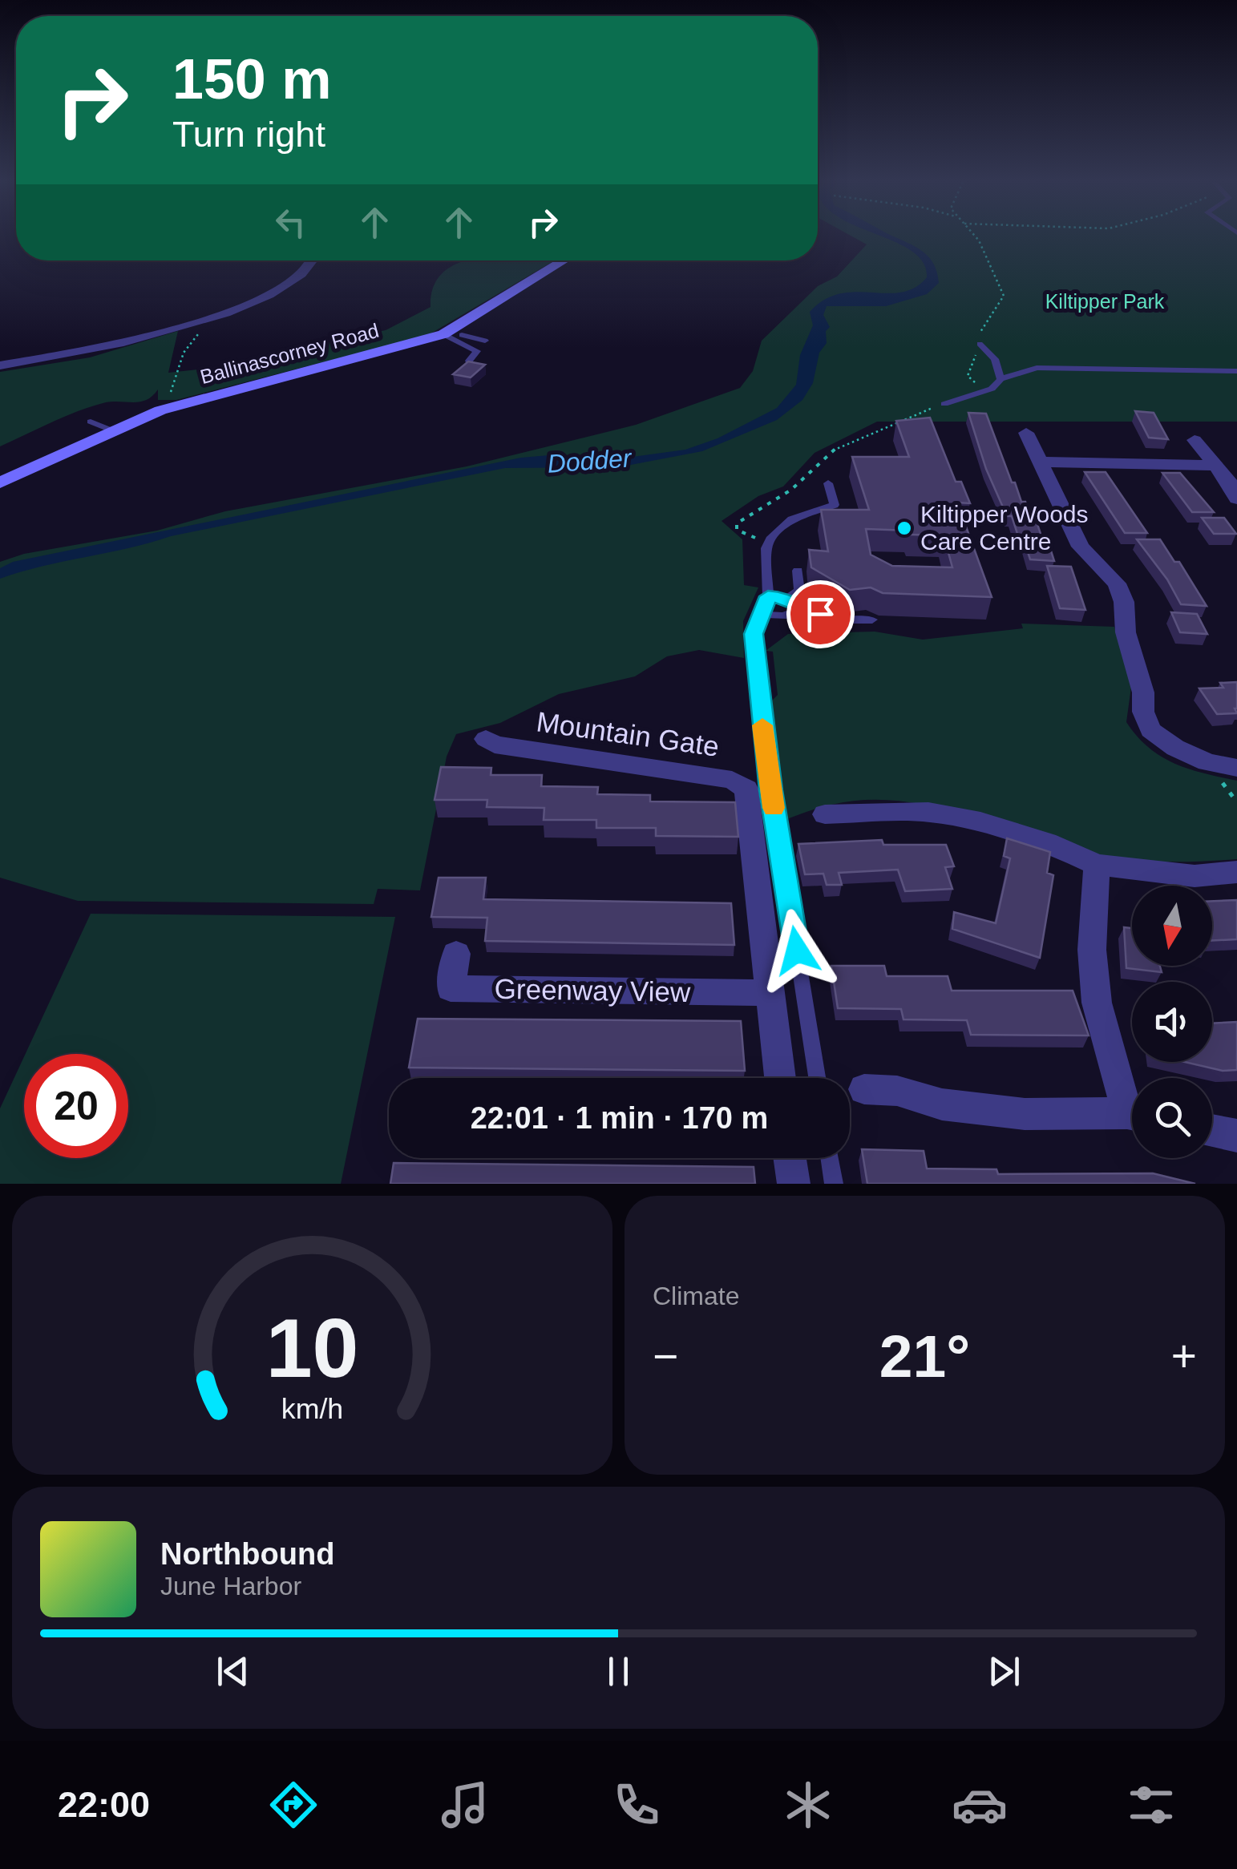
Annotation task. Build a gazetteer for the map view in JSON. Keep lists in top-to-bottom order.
{
  "streets": {
    "main road": ["Ballinascorney Road"],
    "street": ["Mountain Gate", "Greenway View"]
  },
  "crossings": [
    ["Mountain Gate", "Greenway View"]
  ],
  "water": ["Dodder"],
  "parks": ["Kiltipper Park"],
  "places": ["Kiltipper Woods Care Centre"],
  "north": "bottom",
  "page": {
    "turn": ["150 m", "Turn right"],
    "limit": "20",
    "trip": "22:01 · 1 min · 170 m",
    "tile": "Climate",
    "heat": ["−", "21°", "+"],
    "song": ["Northbound", "June Harbor"],
    "tabs": "22:00",
    "gauge": ["10", "km/h"]
  }
}
